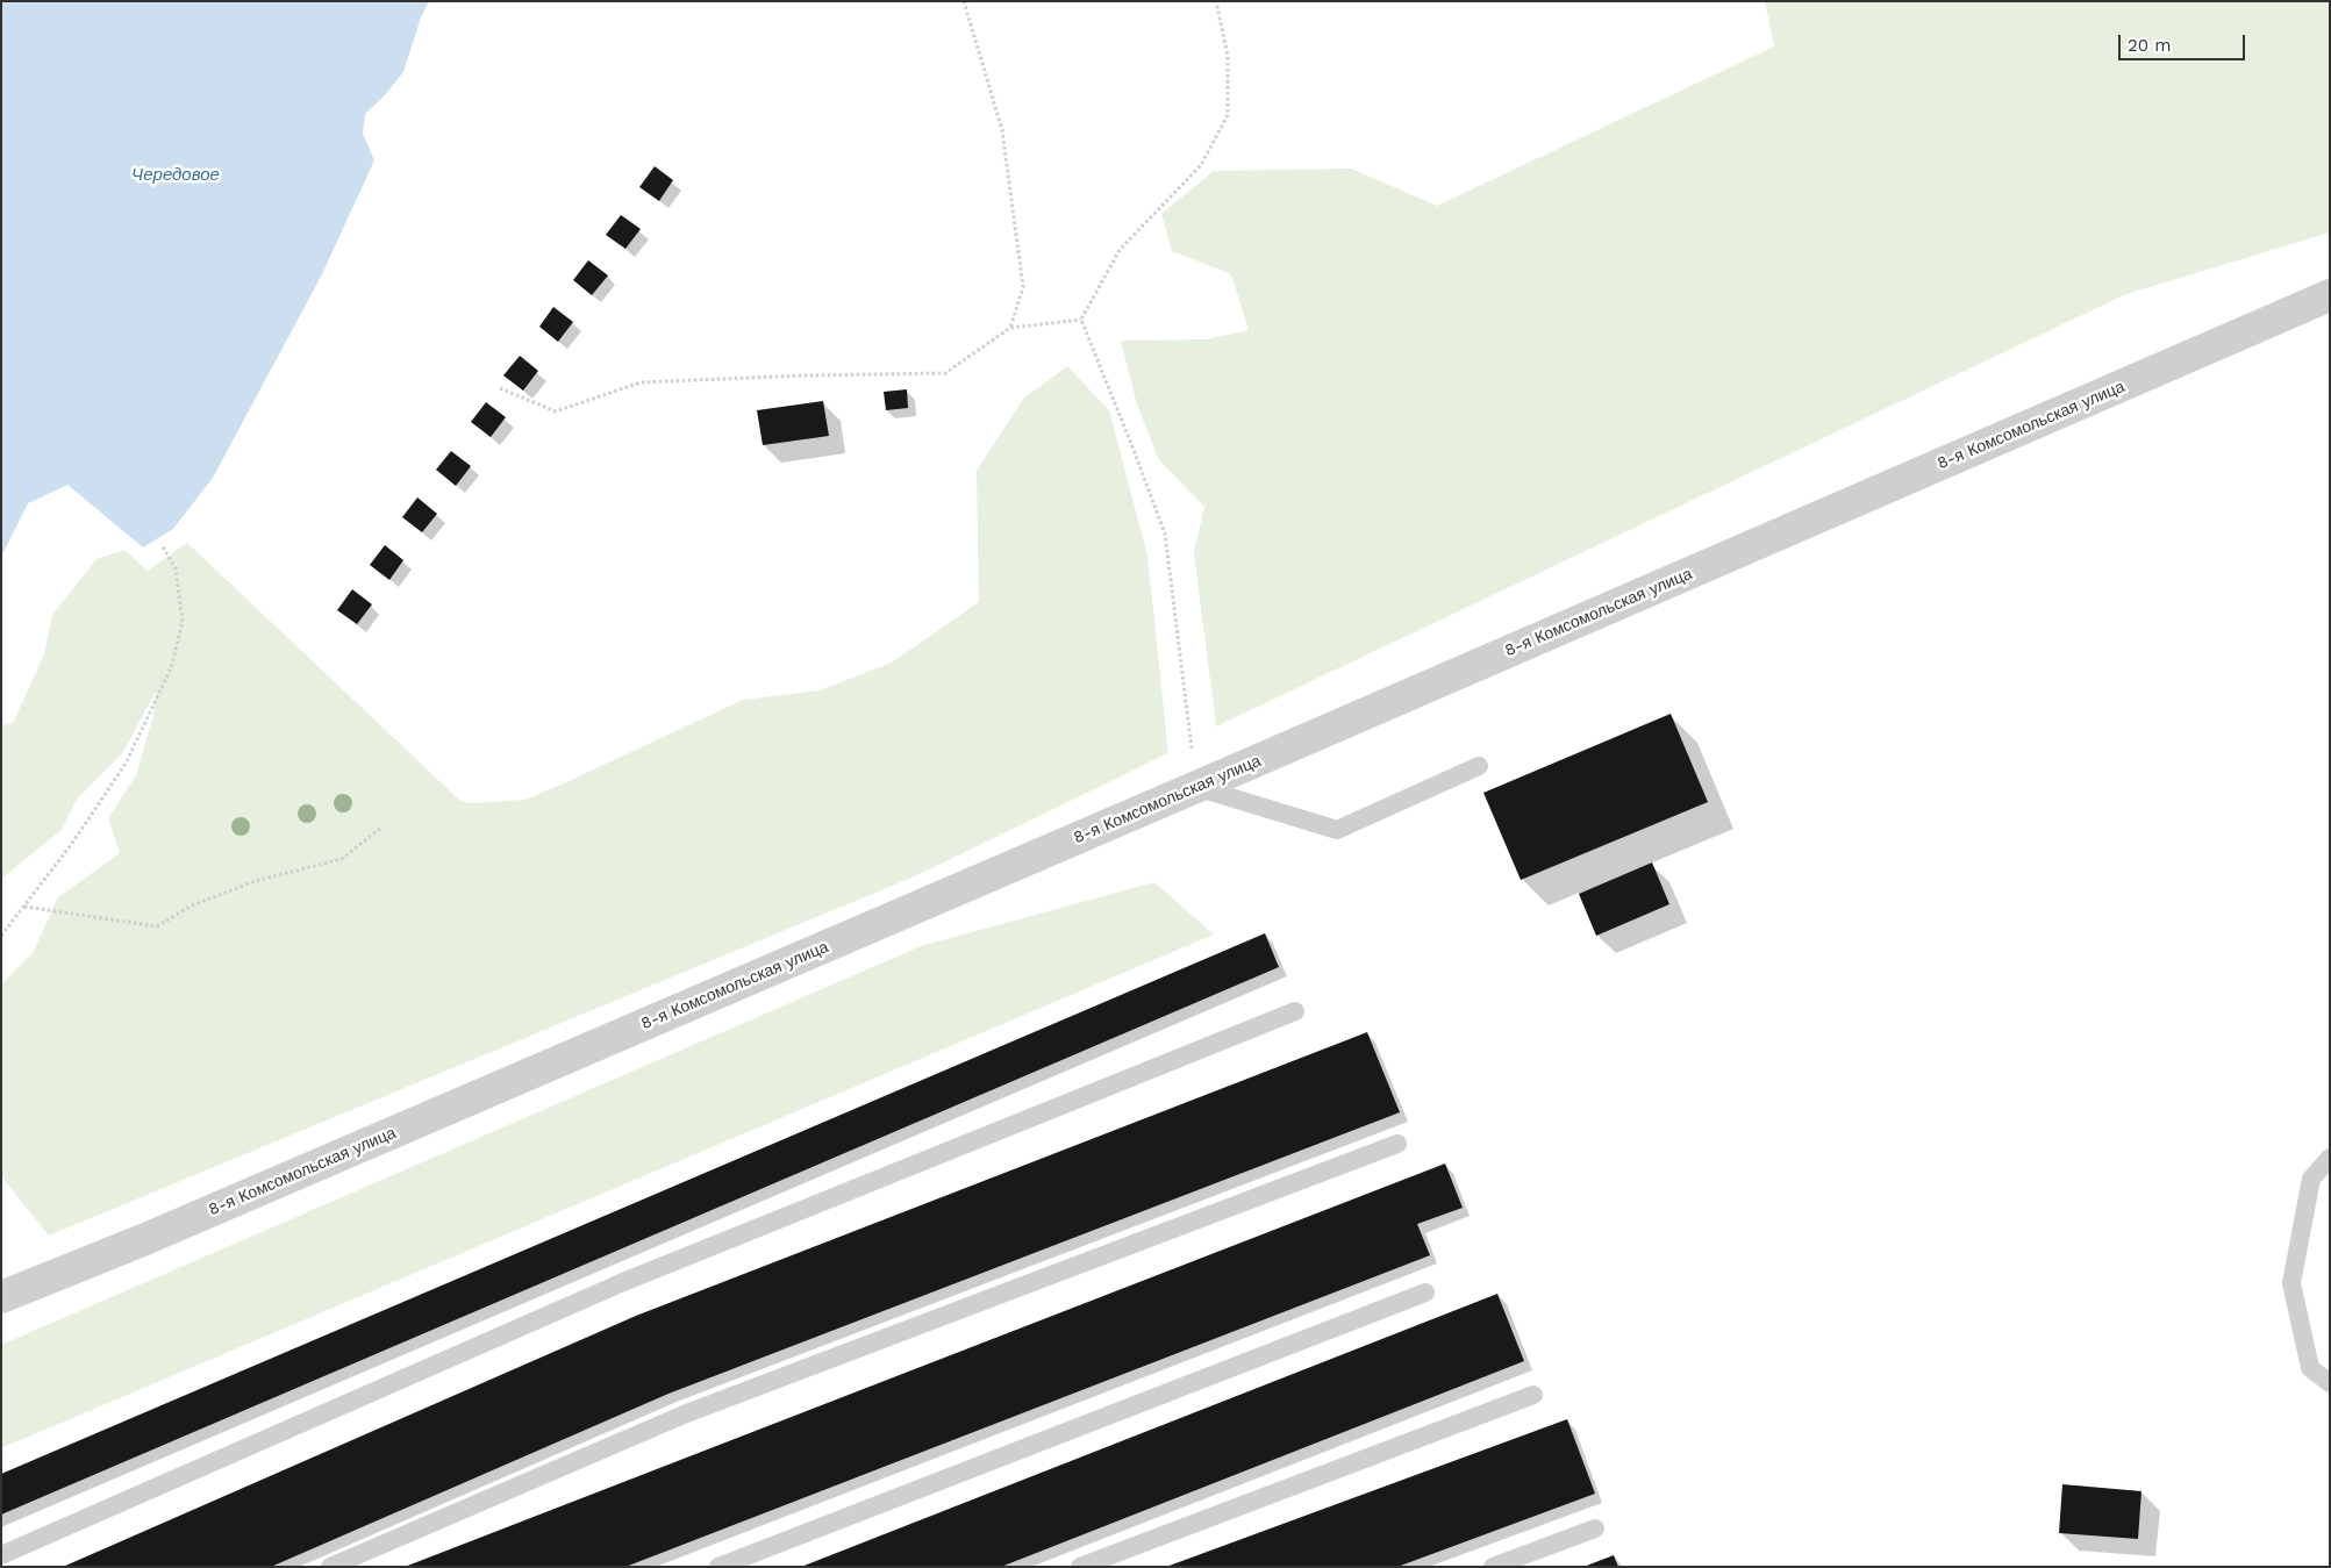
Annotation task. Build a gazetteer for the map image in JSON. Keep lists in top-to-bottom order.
{
  "streets": {
    "street": ["8-я Комсомольская улица"]
  },
  "water": ["Чередовое"],
  "scale_bar": "20 m"
}
